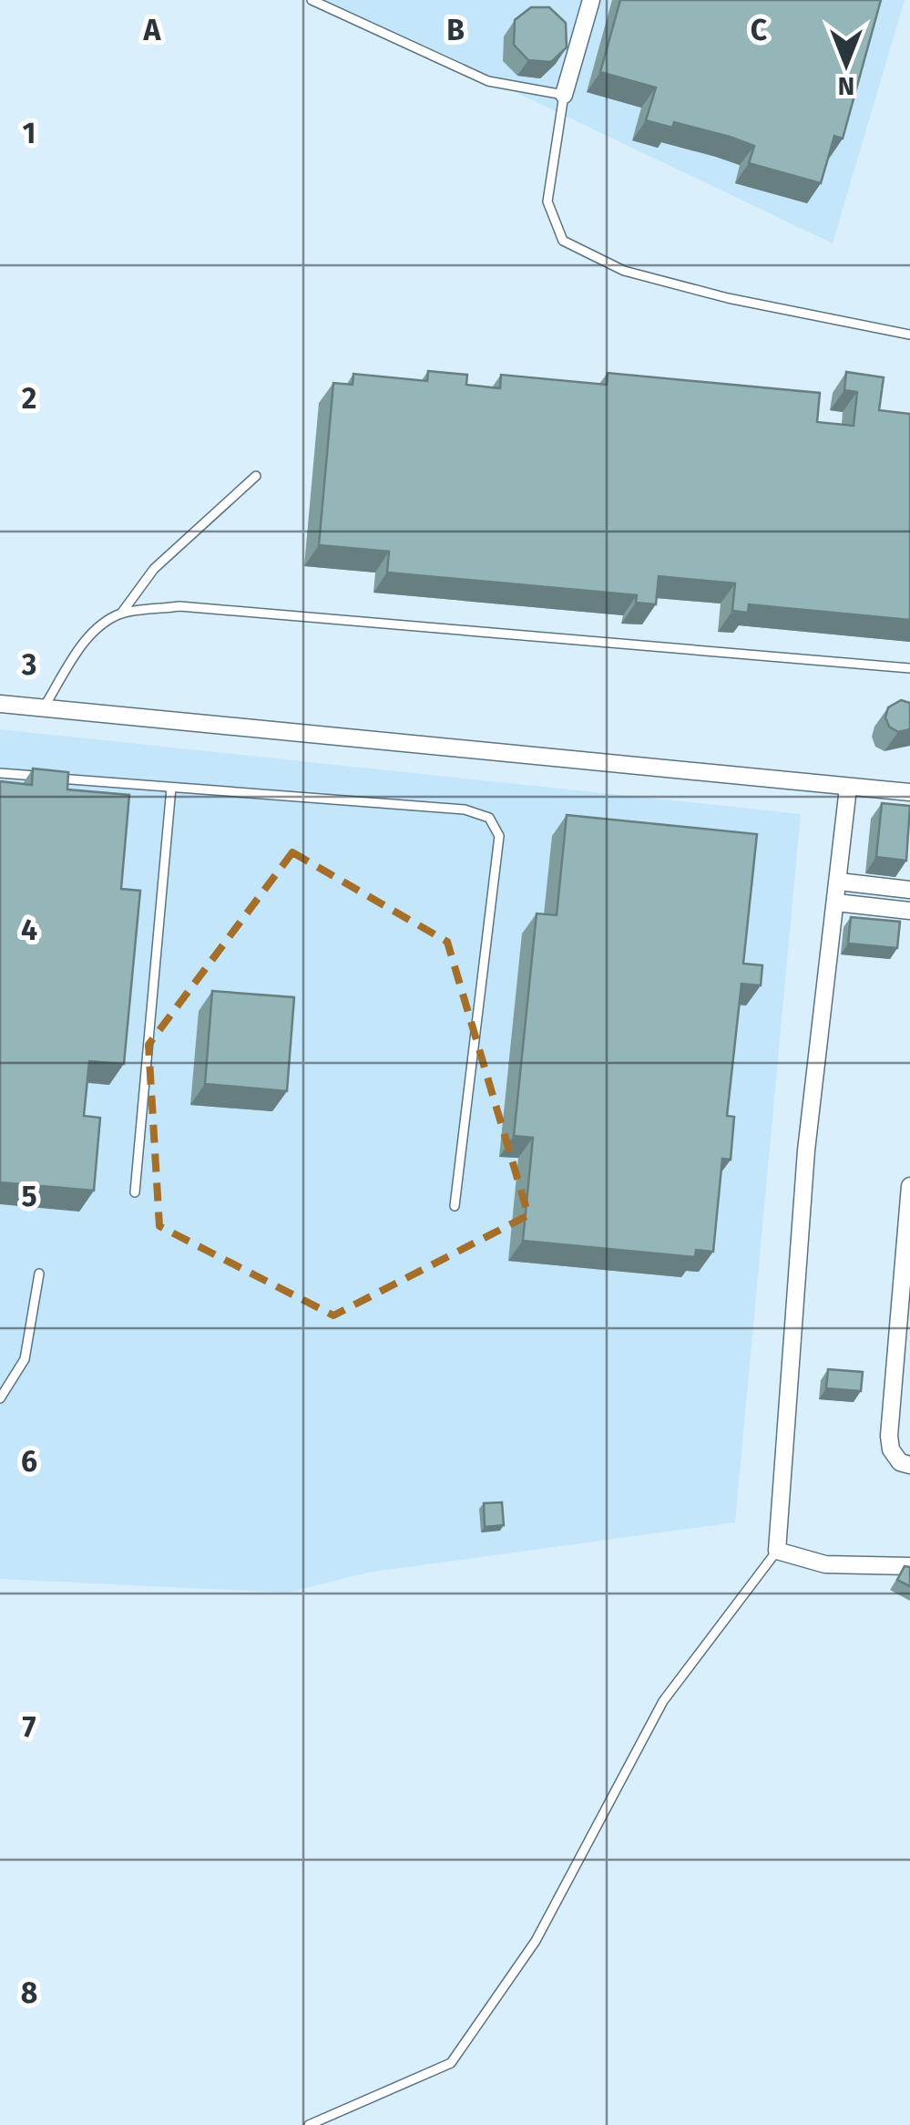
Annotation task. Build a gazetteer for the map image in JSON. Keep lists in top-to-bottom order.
{
  "north": "bottom",
  "grid": {
    "columns": ["A", "B", "C"],
    "rows": [
      "1",
      "2",
      "3",
      "4",
      "5",
      "6",
      "7",
      "8"
    ]
  }
}
